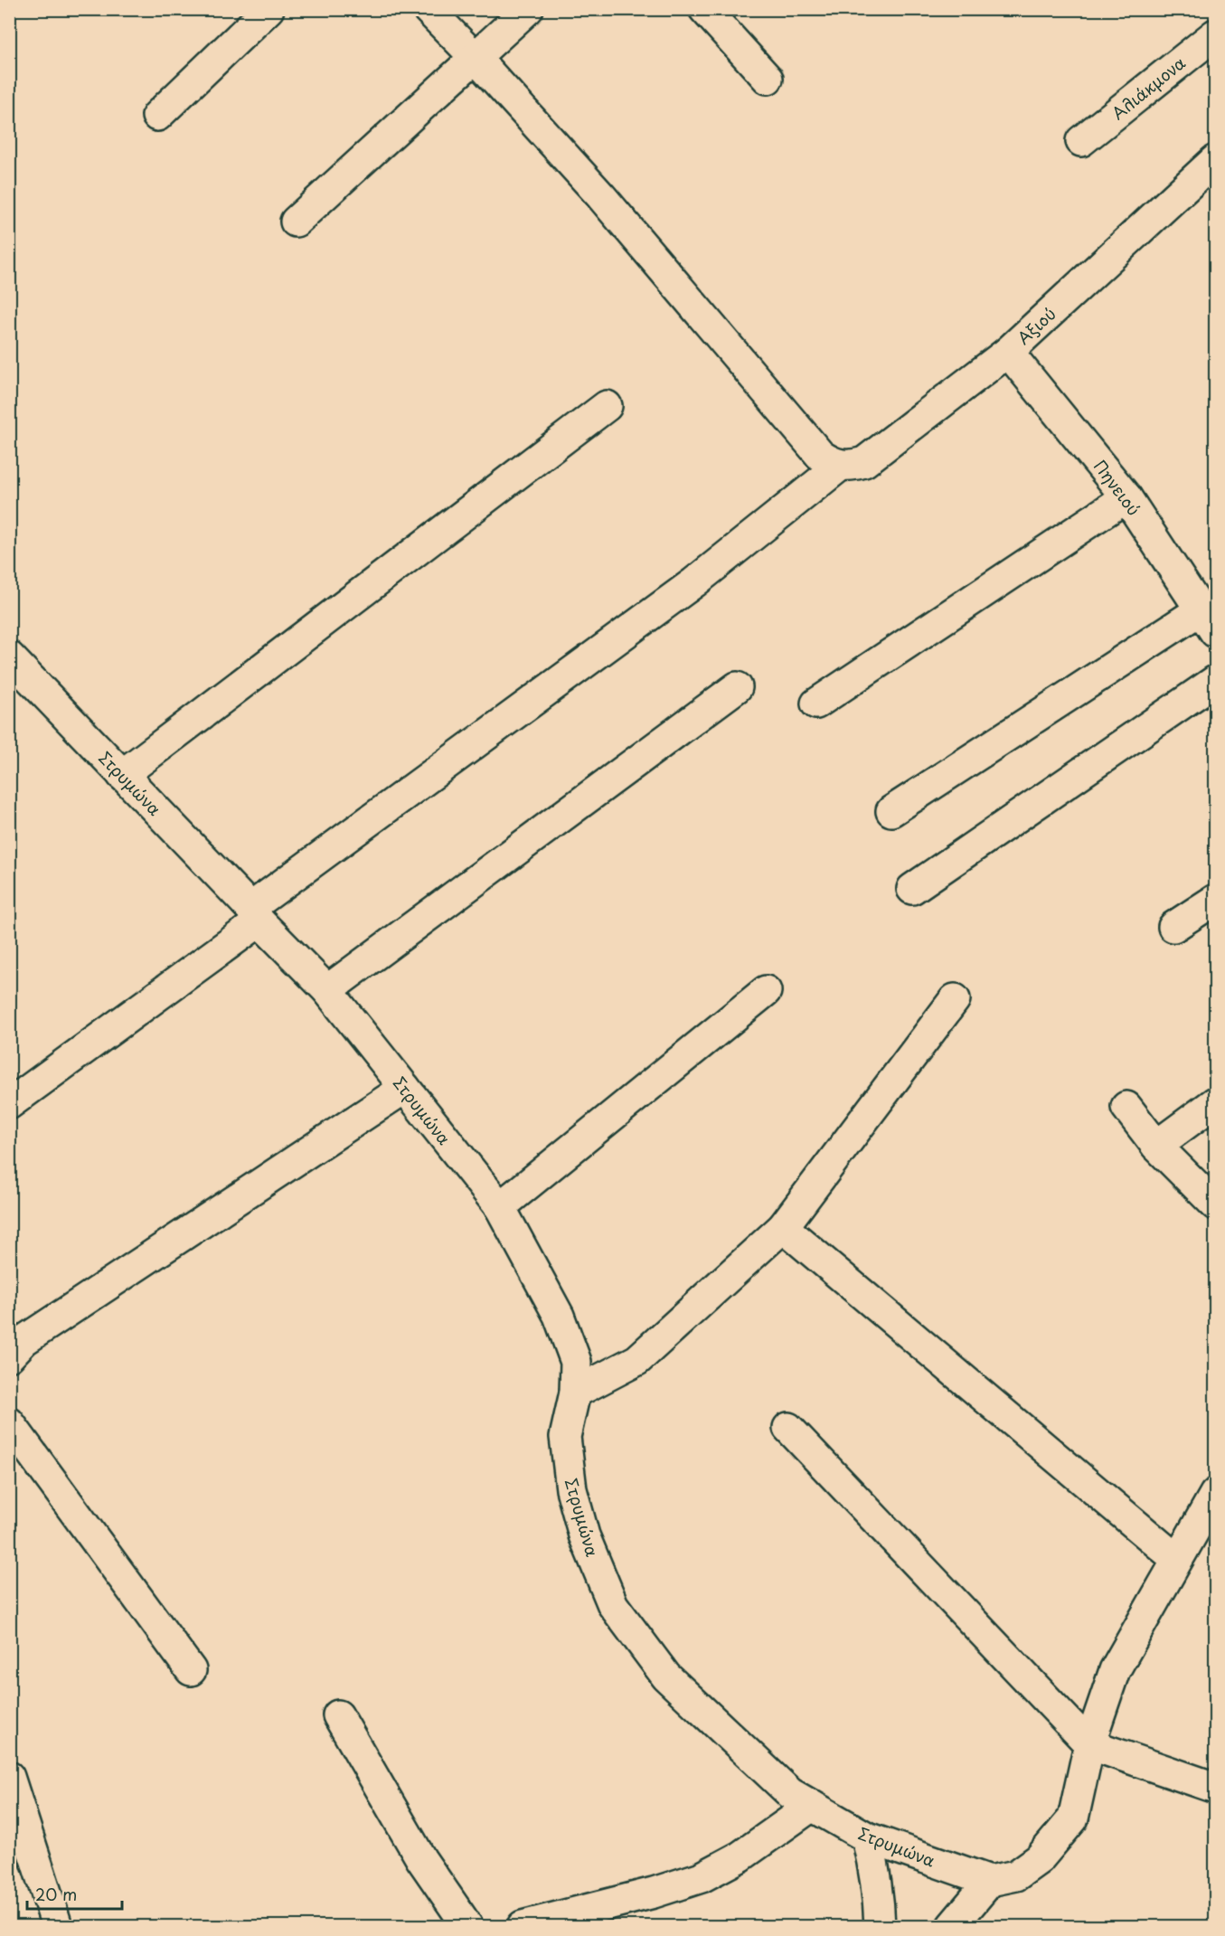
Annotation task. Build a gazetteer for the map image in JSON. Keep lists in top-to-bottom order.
{
  "streets": {
    "street": [
      "Αλιάκμονα",
      "Αξιού",
      "Πηνειού",
      "Στρυμώνα"
    ]
  },
  "crossings": [
    ["Αξιού", "Πηνειού"]
  ],
  "scale_bar": "20 m"
}
